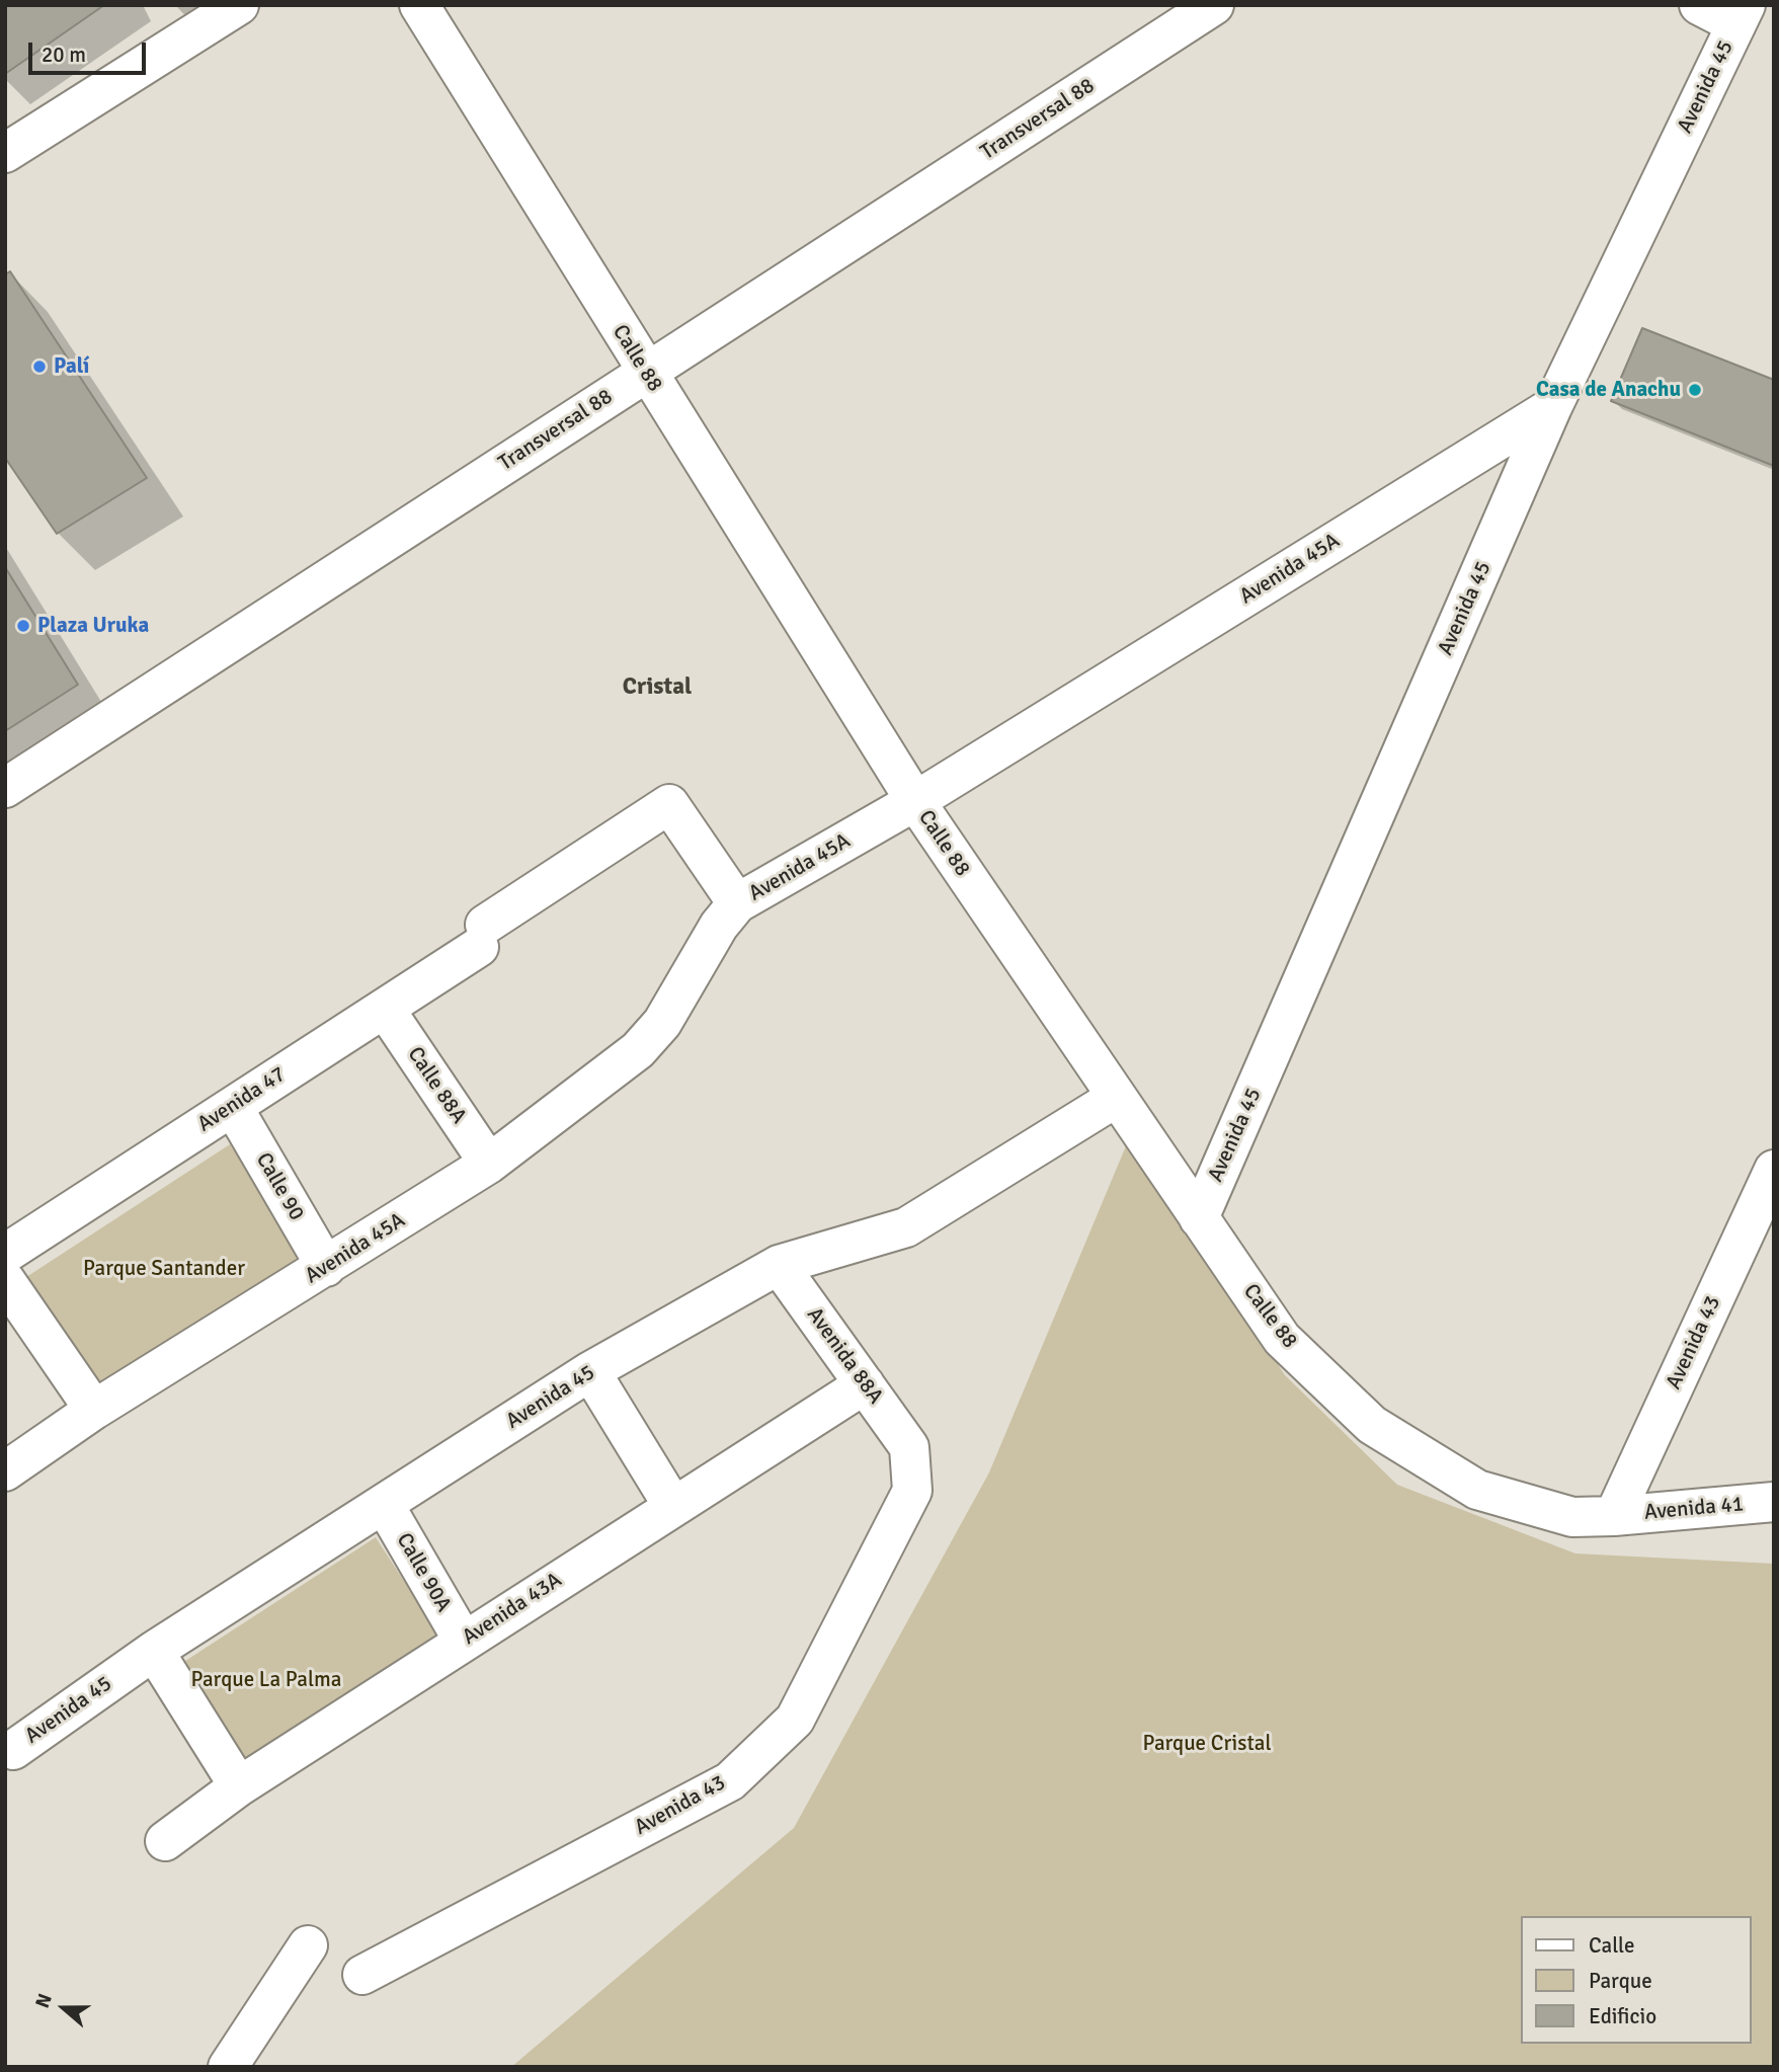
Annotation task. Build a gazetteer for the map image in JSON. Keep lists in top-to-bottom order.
{
  "streets": {
    "street": [
      "Avenida 45",
      "Transversal 88",
      "Calle 88",
      "Avenida 45A",
      "Calle 88A",
      "Avenida 47",
      "Calle 90",
      "Avenida 43",
      "Avenida 88A",
      "Avenida 41",
      "Calle 90A",
      "Avenida 43A"
    ]
  },
  "crossings": [
    ["Avenida 45", "Calle 88"],
    ["Avenida 45", "Avenida 45A"],
    ["Avenida 45", "Avenida 88A"],
    ["Avenida 45", "Calle 90A"],
    ["Transversal 88", "Calle 88"],
    ["Calle 88", "Avenida 45A"],
    ["Calle 88", "Avenida 43"],
    ["Calle 88", "Avenida 41"],
    ["Avenida 45A", "Calle 88A"],
    ["Avenida 45A", "Avenida 47"],
    ["Avenida 45A", "Calle 90"],
    ["Calle 88A", "Avenida 47"],
    ["Avenida 47", "Calle 90"],
    ["Avenida 43", "Avenida 88A"],
    ["Avenida 43", "Avenida 41"],
    ["Avenida 88A", "Avenida 43A"],
    ["Calle 90A", "Avenida 43A"]
  ],
  "districts": ["Cristal"],
  "parks": ["Parque Santander", "Parque La Palma", "Parque Cristal"],
  "places": ["Palí", "Casa de Anachu", "Plaza Uruka"],
  "legend": ["Calle", "Parque", "Edificio"],
  "scale_bar": "20 m",
  "north": "left"
}
